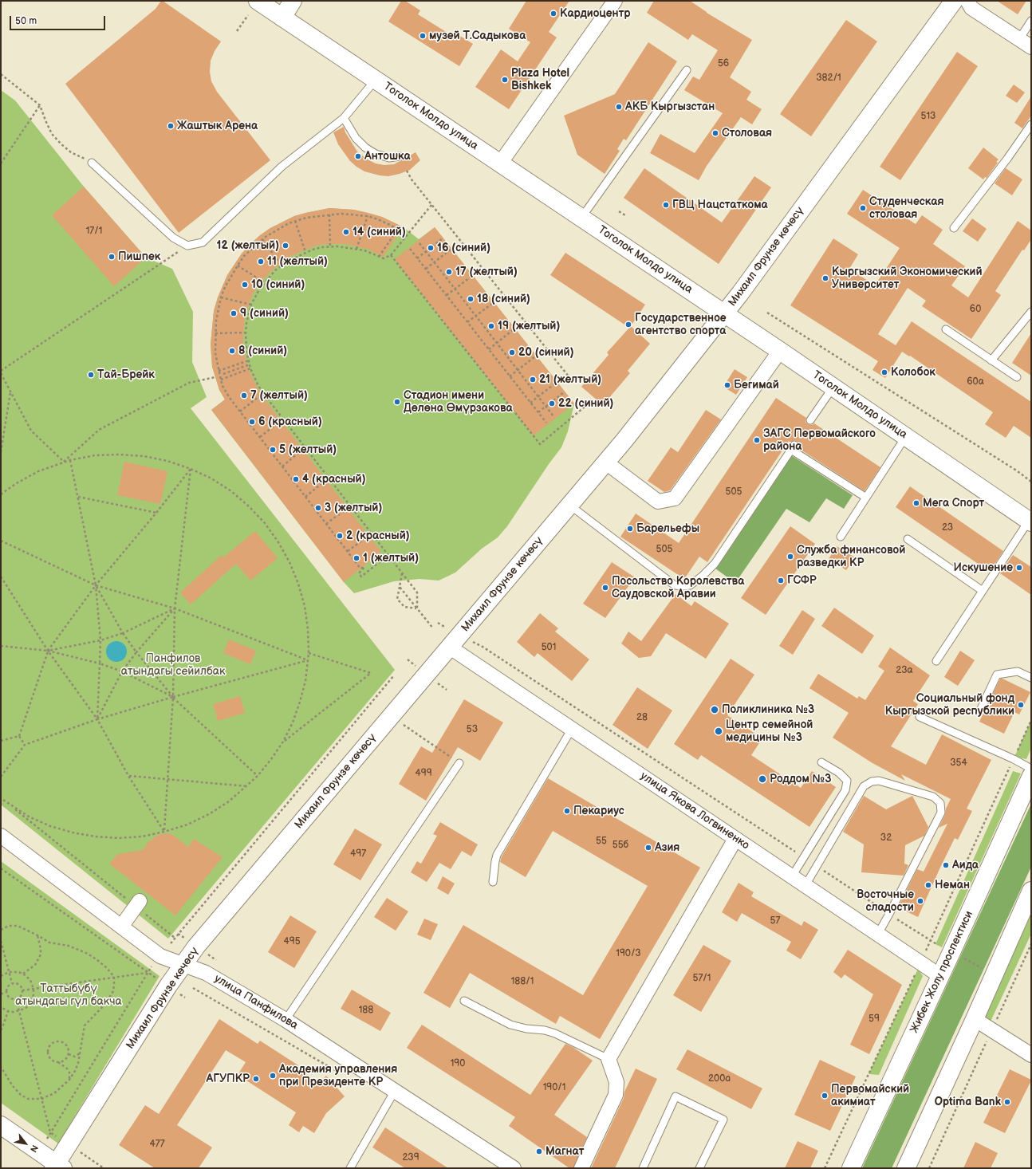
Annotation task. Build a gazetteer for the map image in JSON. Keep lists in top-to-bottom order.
{
  "streets": {
    "main road": ["Тоголок Молдо улица", "Михаил Фрунзе көчөсү", "Жибек Жолу проспектиси"],
    "street": ["улица Якова Логвиненко", "улица Панфилова"]
  },
  "crossings": [
    ["Тоголок Молдо улица", "Михаил Фрунзе көчөсү"],
    ["Михаил Фрунзе көчөсү", "улица Якова Логвиненко"],
    ["Михаил Фрунзе көчөсү", "улица Панфилова"],
    ["улица Якова Логвиненко", "Жибек Жолу проспектиси"]
  ],
  "parks": ["Панфилов атындагы сейилбак", "Таттыбүбү атындагы гүл бакча"],
  "places": [
    "Кардиоцентр",
    "музей Т.Садыкова",
    "Plaza Hotel Bishkek",
    "АКБ Кыргызстан",
    "Жаштык Арена",
    "Столовая",
    "Антошка",
    "ГВЦ Нацстаткома",
    "Студенческая столовая",
    "14 (синий)",
    "12 (желтый)",
    "16 (синий)",
    "Пишпек",
    "11 (желтый)",
    "17 (желтый)",
    "Кыргызский Экономический Университет",
    "10 (синий)",
    "18 (синий)",
    "9 (синий)",
    "Государственное агентство спорта",
    "19 (желтый)",
    "8 (синий)",
    "20 (синий)",
    "Колобок",
    "Тай-Брейк",
    "21 (желтый)",
    "Бегимай",
    "7 (желтый)",
    "Стадион имени Дөлөна Өмүрзакова",
    "22 (синий)",
    "6 (красный)",
    "ЗАГС Первомайского района",
    "5 (желтый)",
    "4 (красный)",
    "Мега Спорт",
    "3 (желтый)",
    "Барельефы",
    "2 (красный)",
    "Служба финансовой разведки КР",
    "1 (желтый)",
    "Искушение",
    "ГСФР",
    "Посольство Королевства Саудовской Аравии",
    "Социальный фонд Кыргызской республики",
    "Поликлиника №3",
    "Центр семейной медицины №3",
    "Роддом №3",
    "Пекариус",
    "Азия",
    "Аида",
    "Неман",
    "Восточные сладости",
    "Академия управления при Президенте КР",
    "АГУПКР",
    "Первомайский акимиат",
    "Optima Bank",
    "Магнат"
  ],
  "house_numbers": [
    "56",
    "382/1",
    "513",
    "17/1",
    "60",
    "60а",
    "505",
    "23",
    "505",
    "501",
    "23а",
    "28",
    "53",
    "354",
    "499",
    "32",
    "55",
    "55б",
    "497",
    "57",
    "495",
    "190/3",
    "57/1",
    "188/1",
    "188",
    "59",
    "190",
    "200a",
    "190/1",
    "477",
    "239"
  ],
  "scale_bar": "50 m",
  "north": "bottom right"
}
